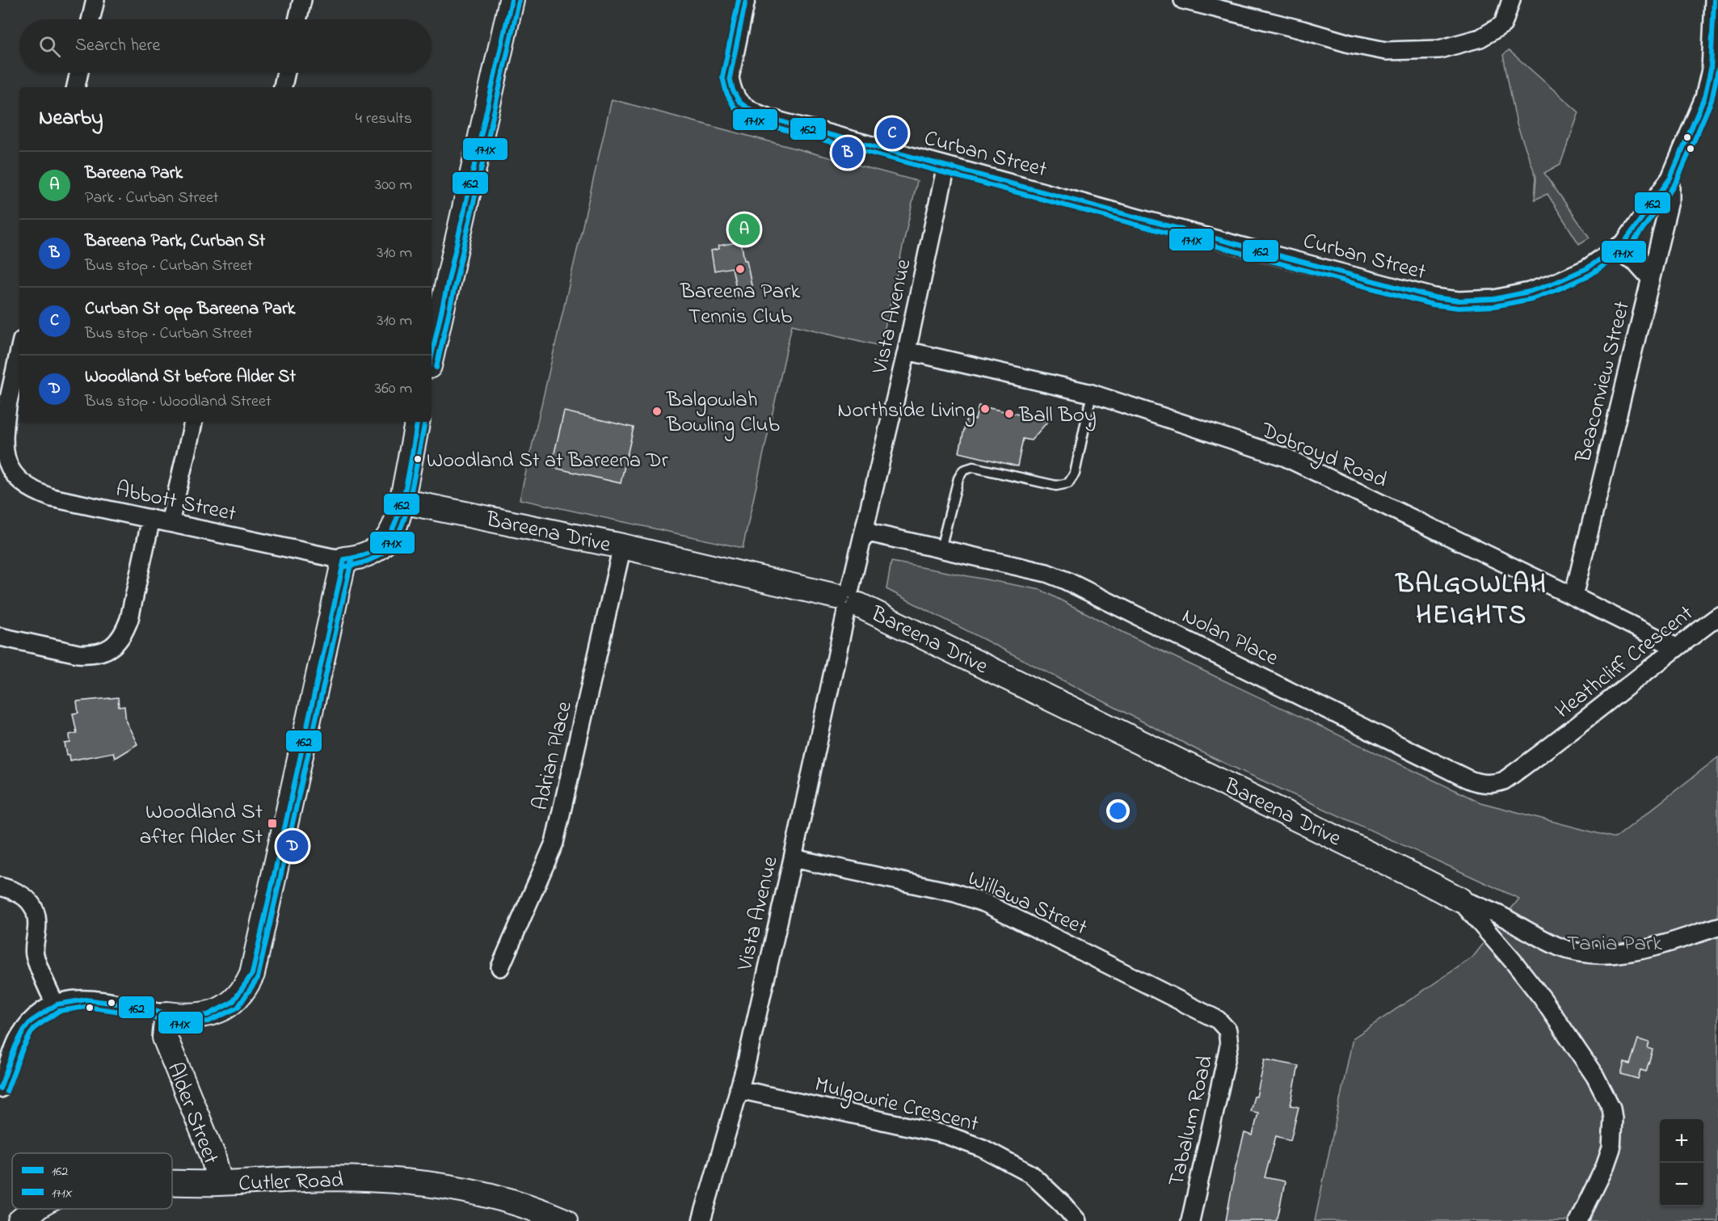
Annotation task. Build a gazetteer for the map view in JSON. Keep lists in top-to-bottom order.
{
  "streets": {
    "street": [
      "Curban Street",
      "Vista Avenue",
      "Beaconview Street",
      "Dobroyd Road",
      "Abbott Street",
      "Bareena Drive",
      "Nolan Place",
      "Heathcliff Crescent",
      "Adrian Place",
      "Willawa Street",
      "Mulgowrie Crescent",
      "Alder Street",
      "Tabalum Road",
      "Cutler Road"
    ]
  },
  "crossings": [
    ["Curban Street", "Vista Avenue"],
    ["Curban Street", "Beaconview Street"],
    ["Vista Avenue", "Dobroyd Road"],
    ["Vista Avenue", "Bareena Drive"],
    ["Vista Avenue", "Nolan Place"],
    ["Vista Avenue", "Willawa Street"],
    ["Vista Avenue", "Mulgowrie Crescent"],
    ["Beaconview Street", "Dobroyd Road"],
    ["Dobroyd Road", "Heathcliff Crescent"],
    ["Bareena Drive", "Adrian Place"],
    ["Nolan Place", "Heathcliff Crescent"],
    ["Willawa Street", "Tabalum Road"],
    ["Alder Street", "Cutler Road"]
  ],
  "districts": ["BALGOWLAH HEIGHTS"],
  "parks": ["Tania Park"],
  "places": {
    "other": [
      "Bareena Park Tennis Club",
      "Northside Living",
      "Balgowlah Bowling Club",
      "Ball Boy",
      "Woodland St at Bareena Dr"
    ],
    "transit": ["Woodland St after Alder St"]
  },
  "lines": ["transit line 162", "transit line 171X"],
  "legend": ["162", "171X"],
  "page": {
    "search": "Search here",
    "heading": ["Nearby", "4 results"],
    "pins": [
      "C",
      "B",
      "A",
      "D"
    ],
    "list": [
      {
        "mark": "A",
        "name": "Bareena Park",
        "note": "Park · Curban Street",
        "value": "300 m"
      },
      {
        "mark": "B",
        "name": "Bareena Park, Curban St",
        "note": "Bus stop · Curban Street",
        "value": "310 m"
      },
      {
        "mark": "C",
        "name": "Curban St opp Bareena Park",
        "note": "Bus stop · Curban Street",
        "value": "310 m"
      },
      {
        "mark": "D",
        "name": "Woodland St before Alder St",
        "note": "Bus stop · Woodland Street",
        "value": "360 m"
      }
    ],
    "map_buttons": ["+", "−"]
  }
}
